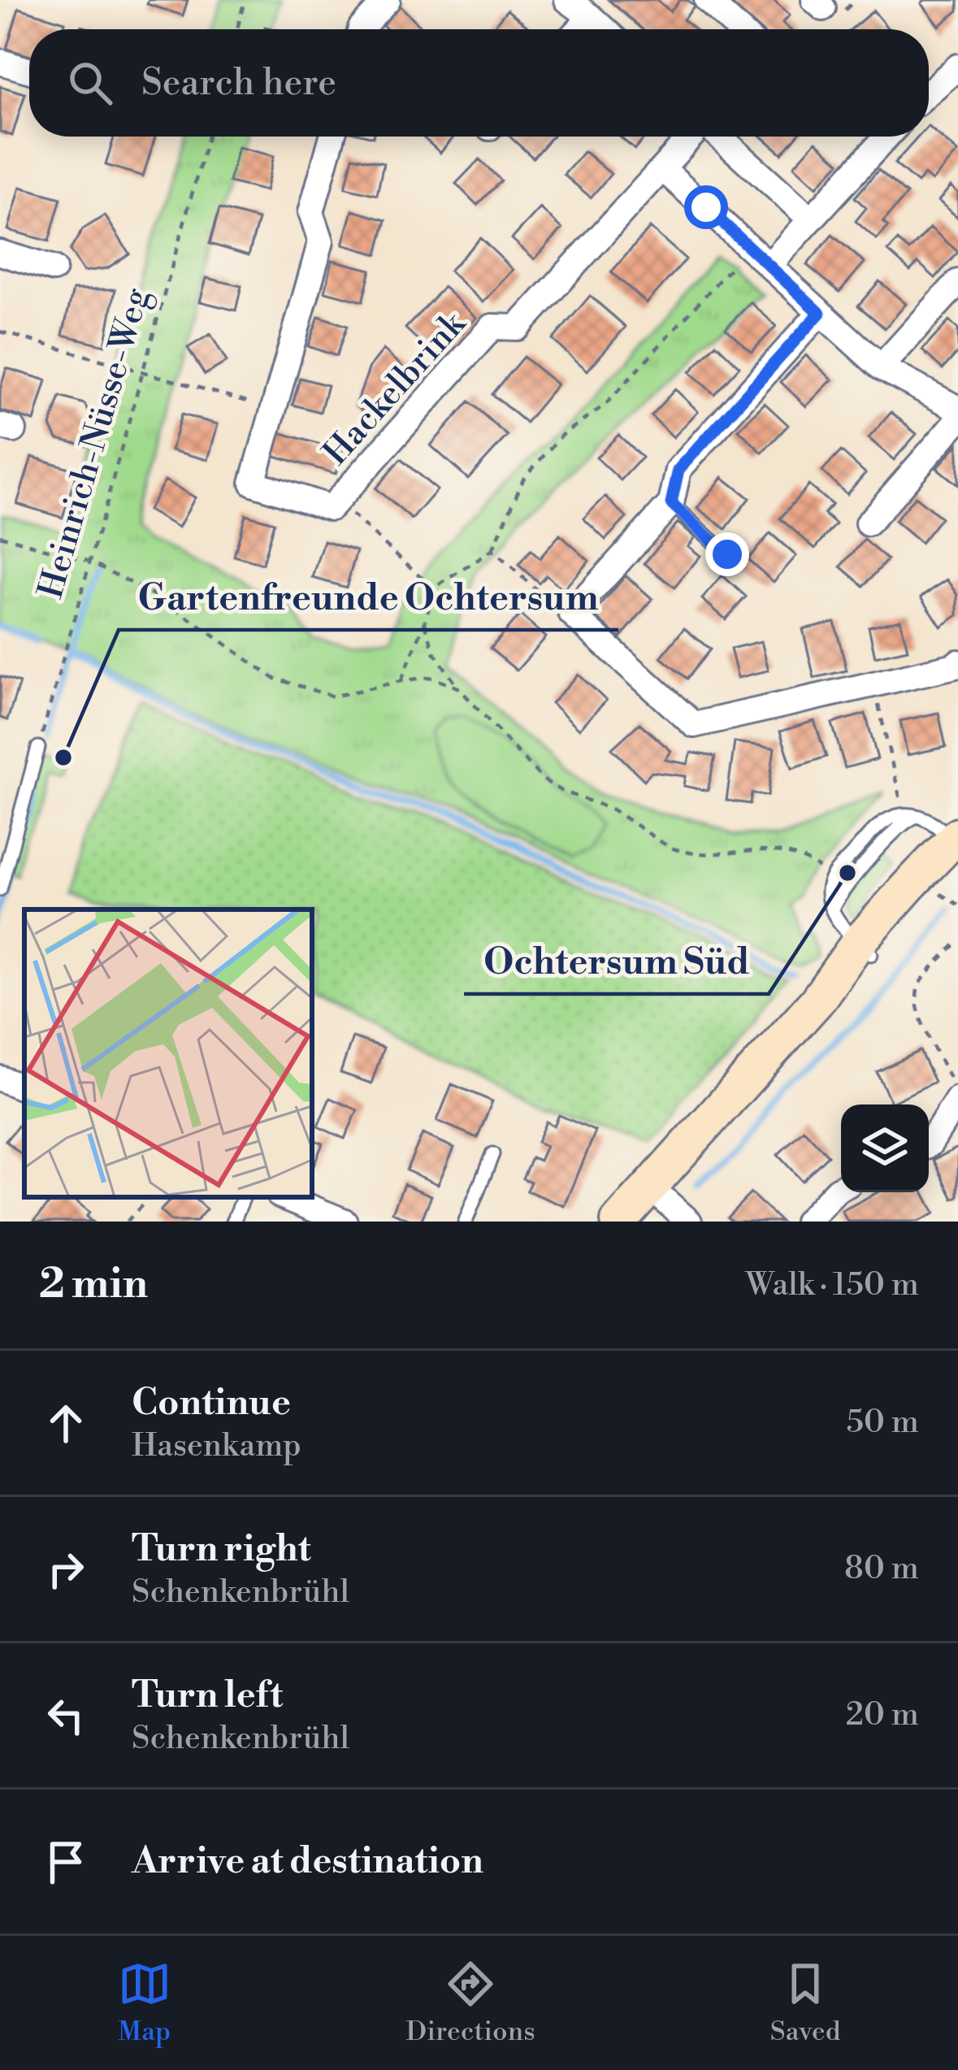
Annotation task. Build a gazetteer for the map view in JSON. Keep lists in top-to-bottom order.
{
  "streets": {
    "street": ["Hackelbrink"],
    "path": ["Heinrich-Nüsse-Weg"]
  },
  "places": ["Gartenfreunde Ochtersum", "Ochtersum Süd"],
  "page": {
    "search": "Search here",
    "heading": ["2 min", "Walk · 150 m"],
    "list": [
      ["Continue", "Hasenkamp", "50 m"],
      ["Turn right", "Schenkenbrühl", "80 m"],
      ["Turn left", "Schenkenbrühl", "20 m"],
      "Arrive at destination"
    ],
    "nav": ["Map", "Directions", "Saved"]
  }
}
